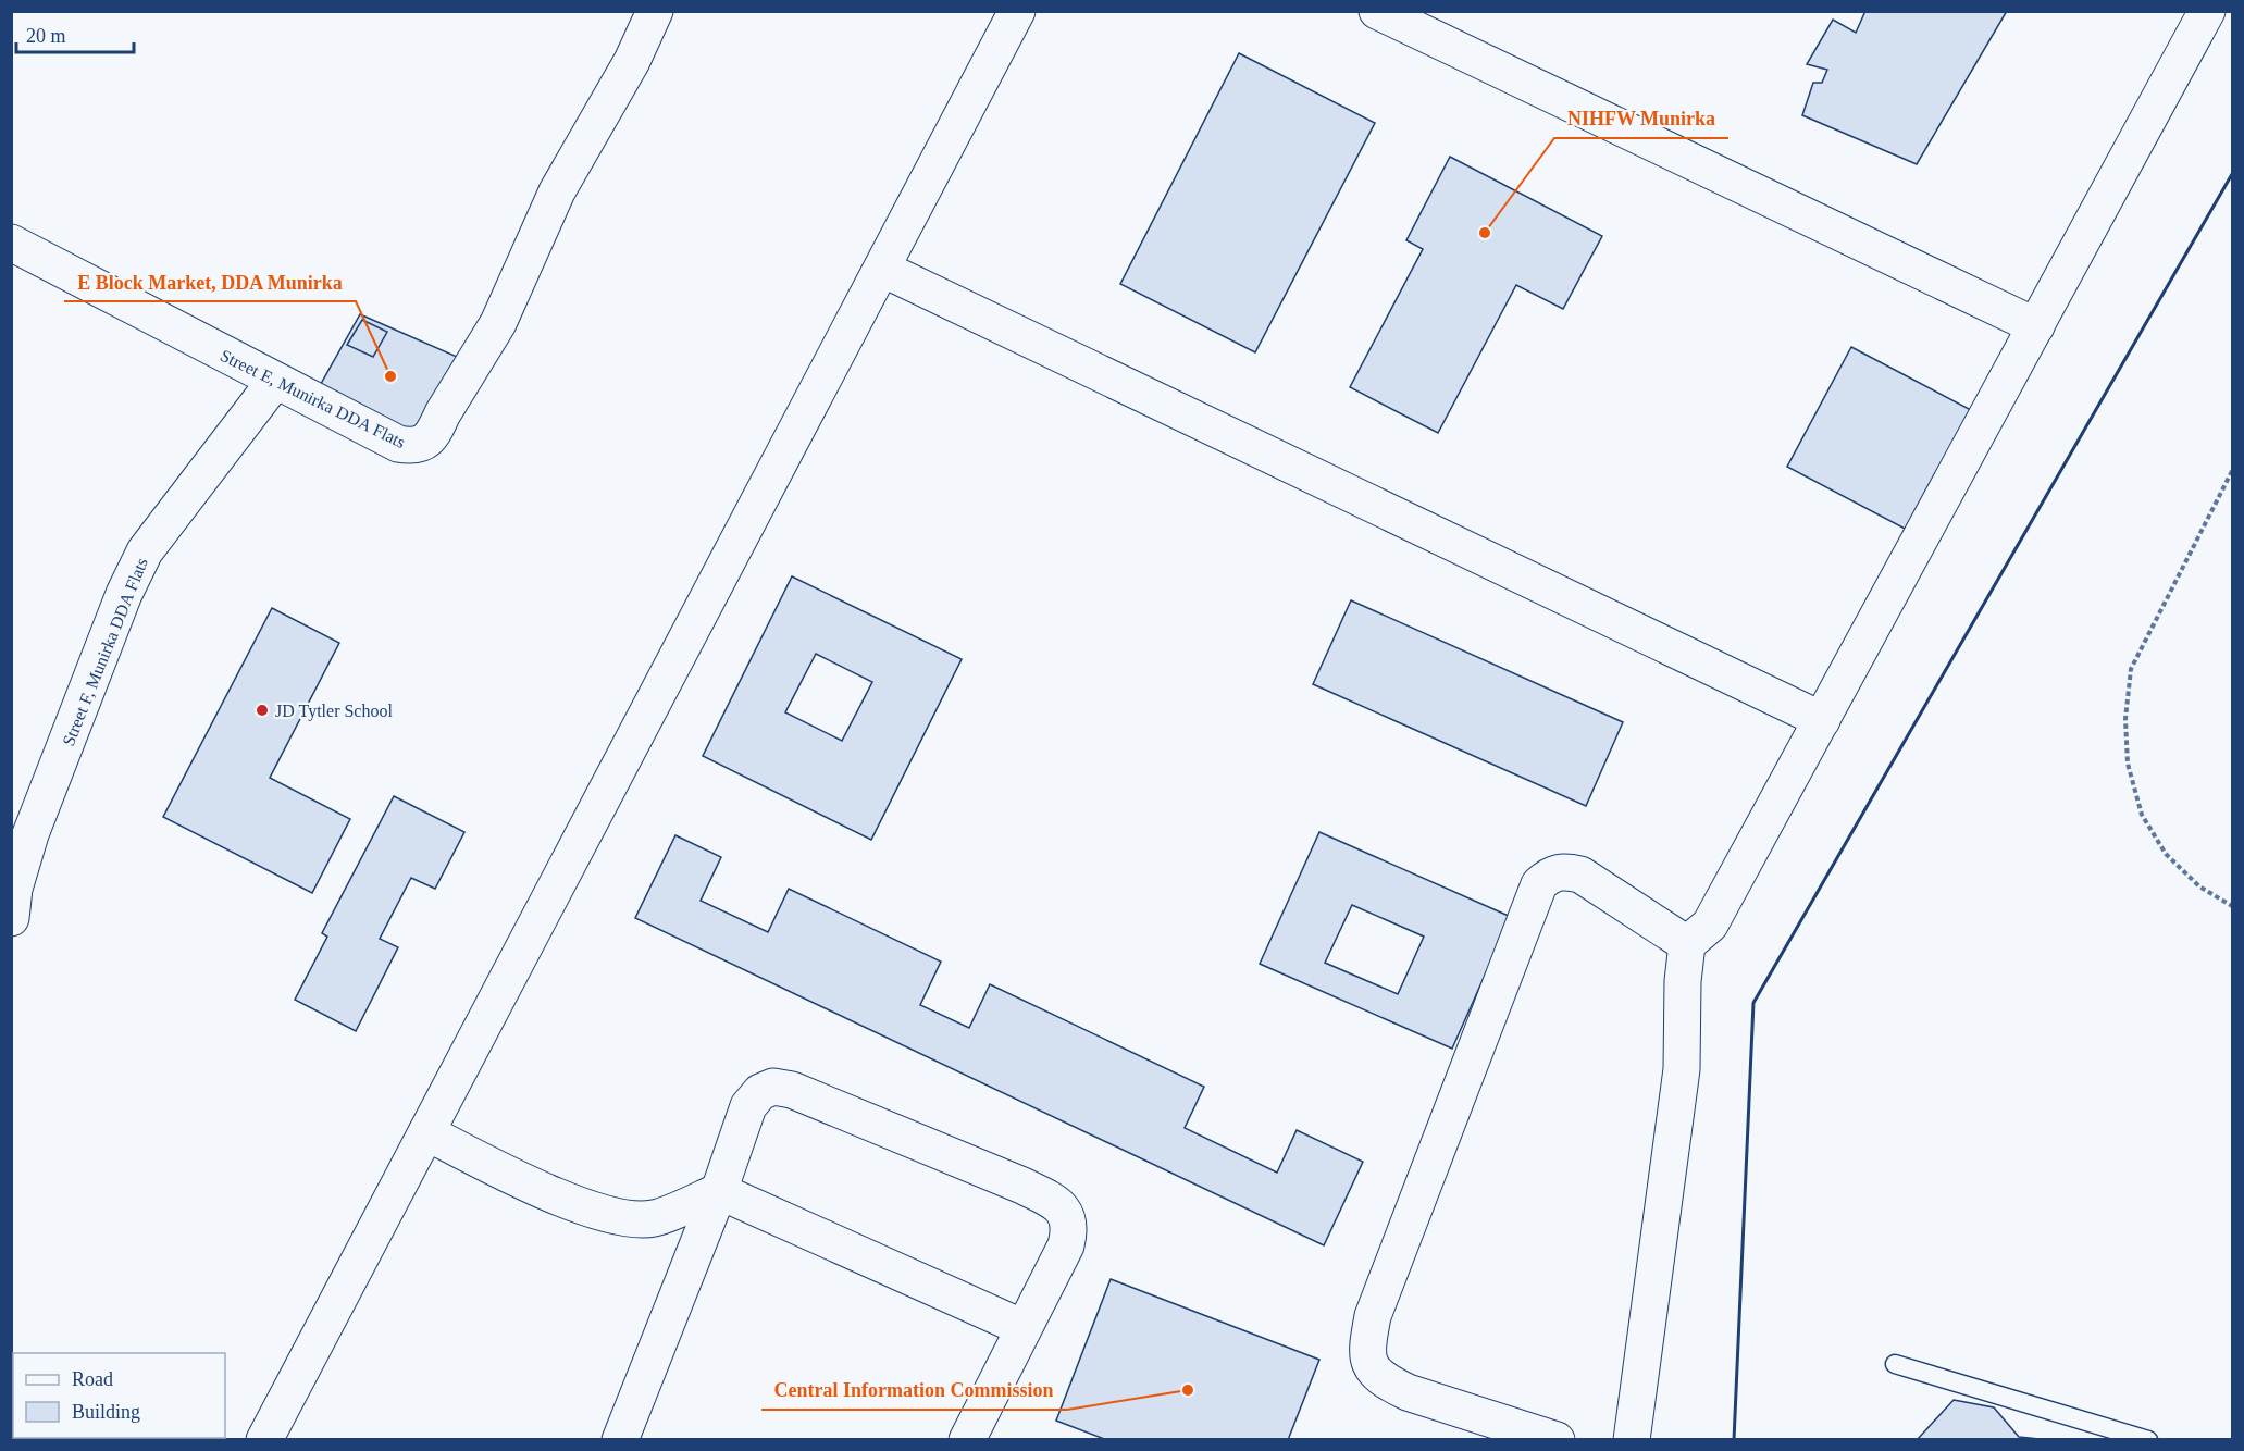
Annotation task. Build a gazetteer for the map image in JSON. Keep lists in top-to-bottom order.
{
  "streets": {
    "street": ["Street E, Munirka DDA Flats", "Street F, Munirka DDA Flats"]
  },
  "crossings": [
    ["Street E, Munirka DDA Flats", "Street F, Munirka DDA Flats"]
  ],
  "places": [
    "NIHFW Munirka",
    "E Block Market, DDA Munirka",
    "JD Tytler School",
    "Central Information Commission"
  ],
  "legend": ["Road", "Building"],
  "scale_bar": "20 m"
}
